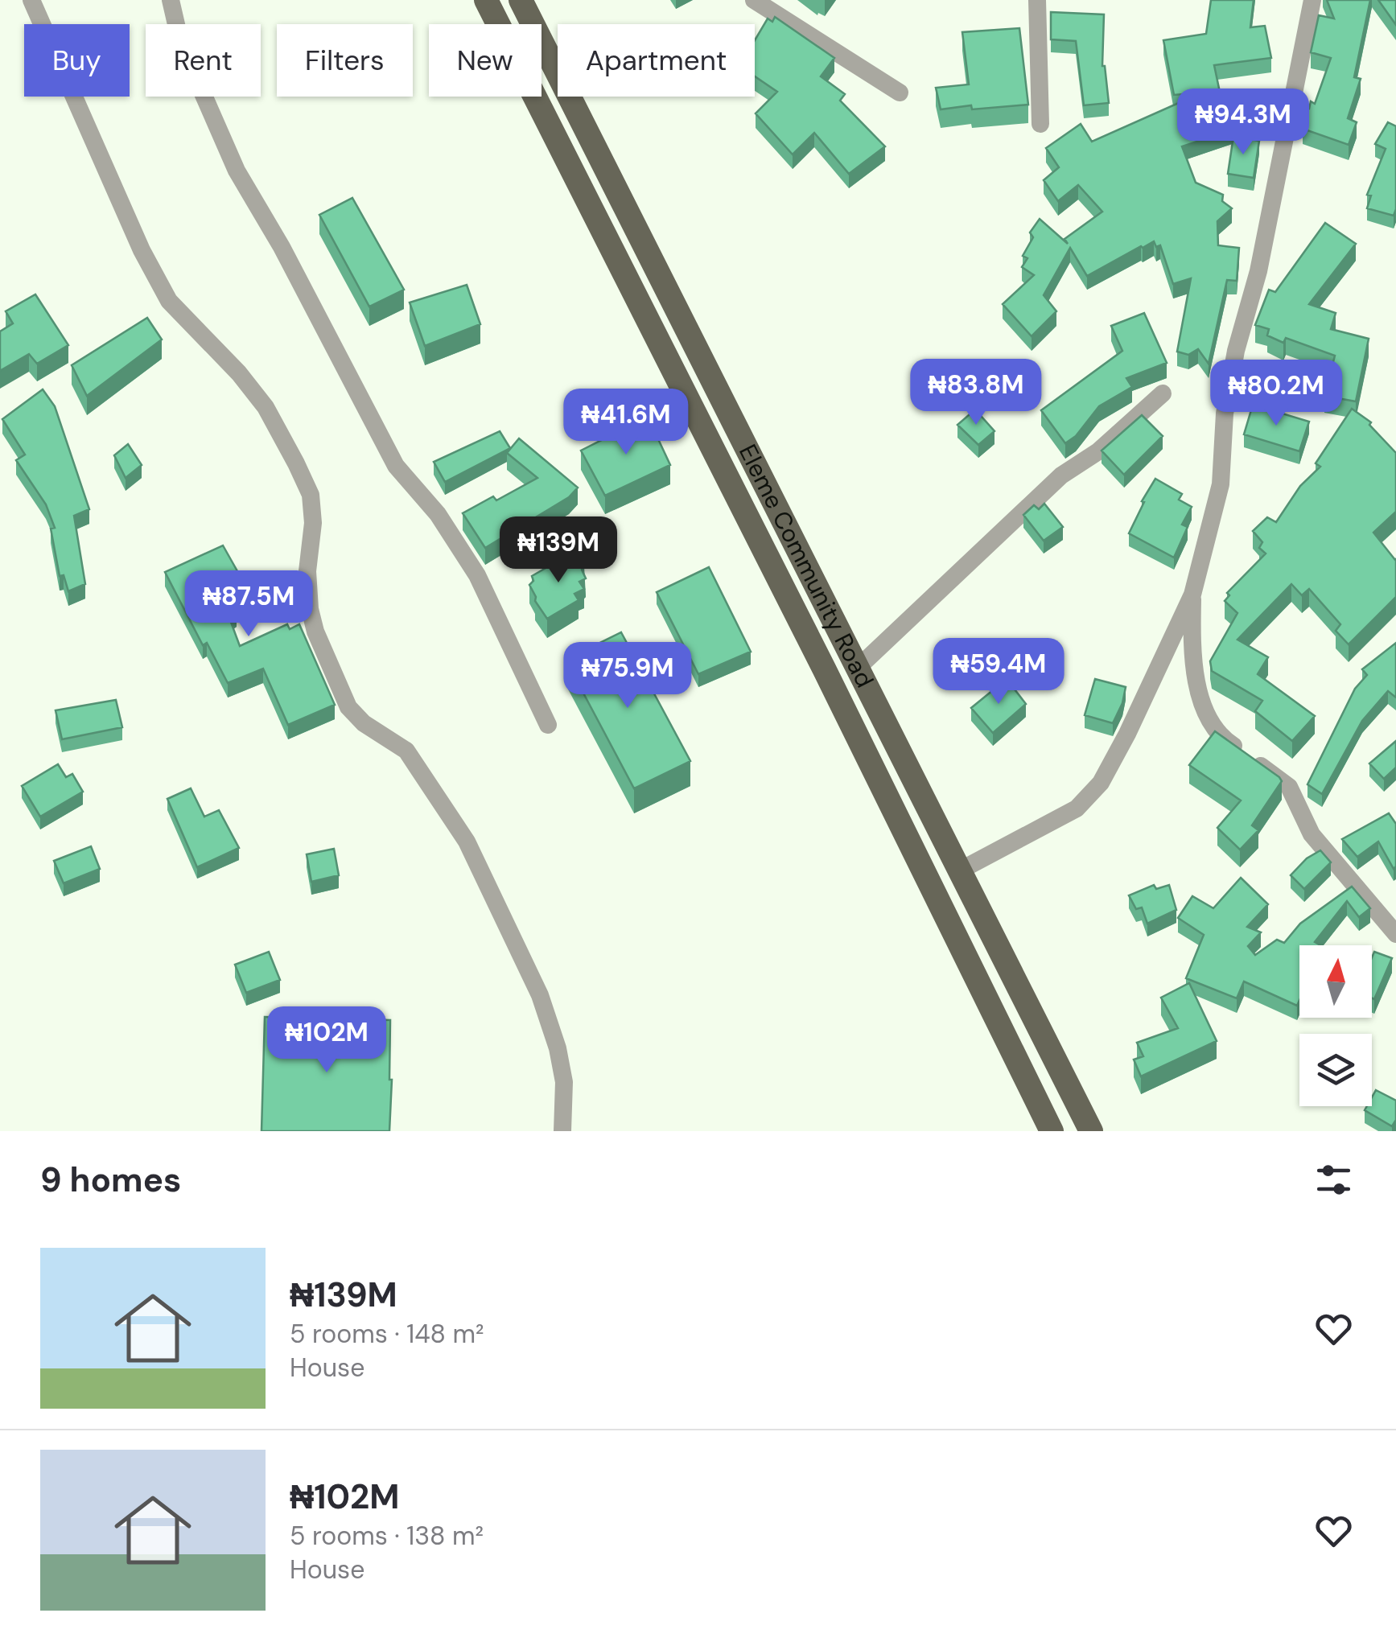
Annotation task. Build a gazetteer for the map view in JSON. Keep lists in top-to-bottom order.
{
  "streets": {
    "main road": ["Eleme Community Road"]
  },
  "north": "top",
  "page": {
    "chip": [
      "Buy",
      "Rent",
      "Filters",
      "New",
      "Apartment"
    ],
    "price": [
      "₦94.3M",
      "₦83.8M",
      "₦80.2M",
      "₦41.6M",
      "₦139M",
      "₦87.5M",
      "₦59.4M",
      "₦75.9M",
      "₦102M"
    ],
    "heading": "9 homes",
    "list": [
      {
        "name": "₦139M",
        "note": "5 rooms · 148 m² · House"
      },
      {
        "name": "₦102M",
        "note": "5 rooms · 138 m² · House"
      }
    ]
  }
}
